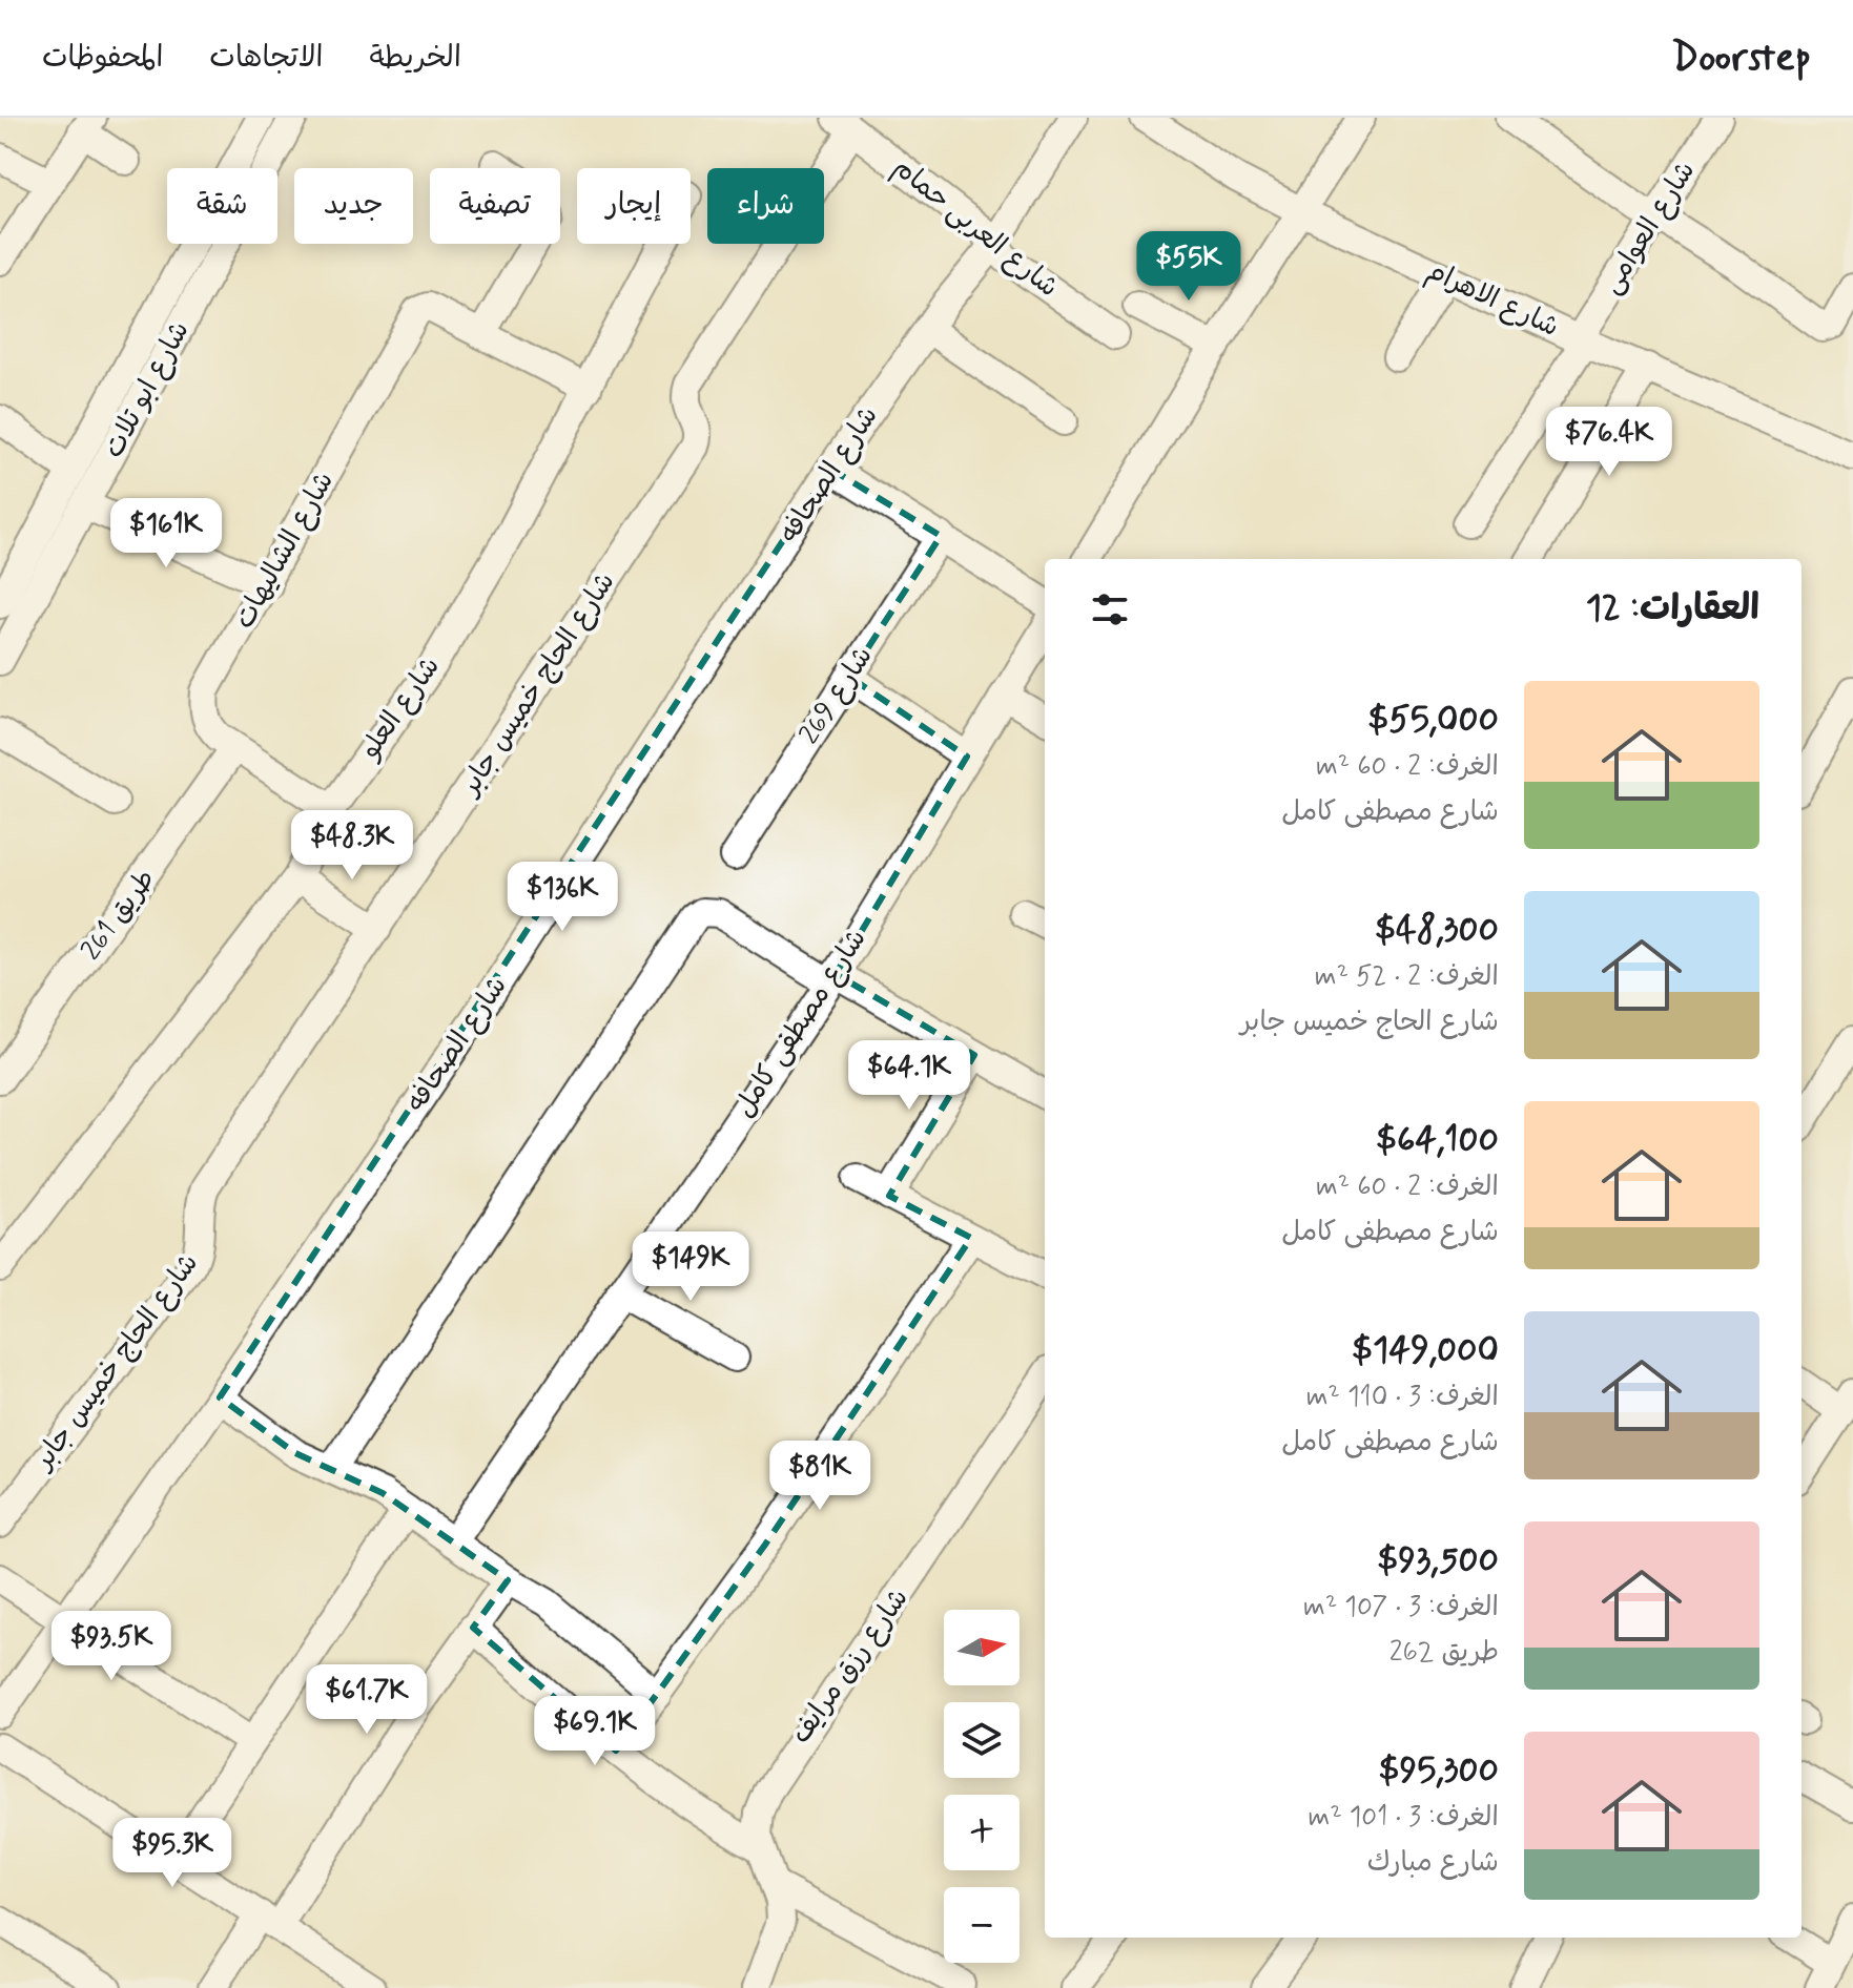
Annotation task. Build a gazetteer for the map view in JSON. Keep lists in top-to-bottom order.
{
  "streets": {
    "street": [
      "شارع العربى حمام",
      "شارع العوامى",
      "شارع الاهرام",
      "شارع ابو تلات",
      "شارع الصحافه",
      "شارع الشاليهات",
      "شارع الحاج خميس جابر",
      "شارع 269",
      "شارع العلو",
      "طريق 261",
      "شارع مصطفى كامل",
      "شارع رزق مرايف"
    ]
  },
  "crossings": [
    ["شارع العربى حمام", "شارع الصحافه"],
    ["شارع العربى حمام", "شارع الحاج خميس جابر"],
    ["شارع العوامى", "شارع الاهرام"],
    ["شارع الشاليهات", "شارع العلو"],
    ["شارع الشاليهات", "طريق 261"]
  ],
  "north": "right",
  "page": {
    "header": "Doorstep",
    "nav": ["الخريطة", "الاتجاهات", "المحفوظات"],
    "chip": [
      "شراء",
      "إيجار",
      "تصفية",
      "جديد",
      "شقة"
    ],
    "price": [
      "$55K",
      "$76.4K",
      "$161K",
      "$48.3K",
      "$136K",
      "$64.1K",
      "$149K",
      "$81K",
      "$93.5K",
      "$61.7K",
      "$69.1K",
      "$95.3K"
    ],
    "heading": "العقارات: 12",
    "list": [
      {
        "name": "$55,000",
        "note": "الغرف: 2 · 60 m² · شارع مصطفى كامل"
      },
      {
        "name": "$48,300",
        "note": "الغرف: 2 · 52 m² · شارع الحاج خميس جابر"
      },
      {
        "name": "$64,100",
        "note": "الغرف: 2 · 60 m² · شارع مصطفى كامل"
      },
      {
        "name": "$149,000",
        "note": "الغرف: 3 · 110 m² · شارع مصطفى كامل"
      },
      {
        "name": "$93,500",
        "note": "الغرف: 3 · 107 m² · طريق 262"
      },
      {
        "name": "$95,300",
        "note": "الغرف: 3 · 101 m² · شارع مبارك"
      }
    ],
    "map_buttons": ["+", "−"]
  }
}
